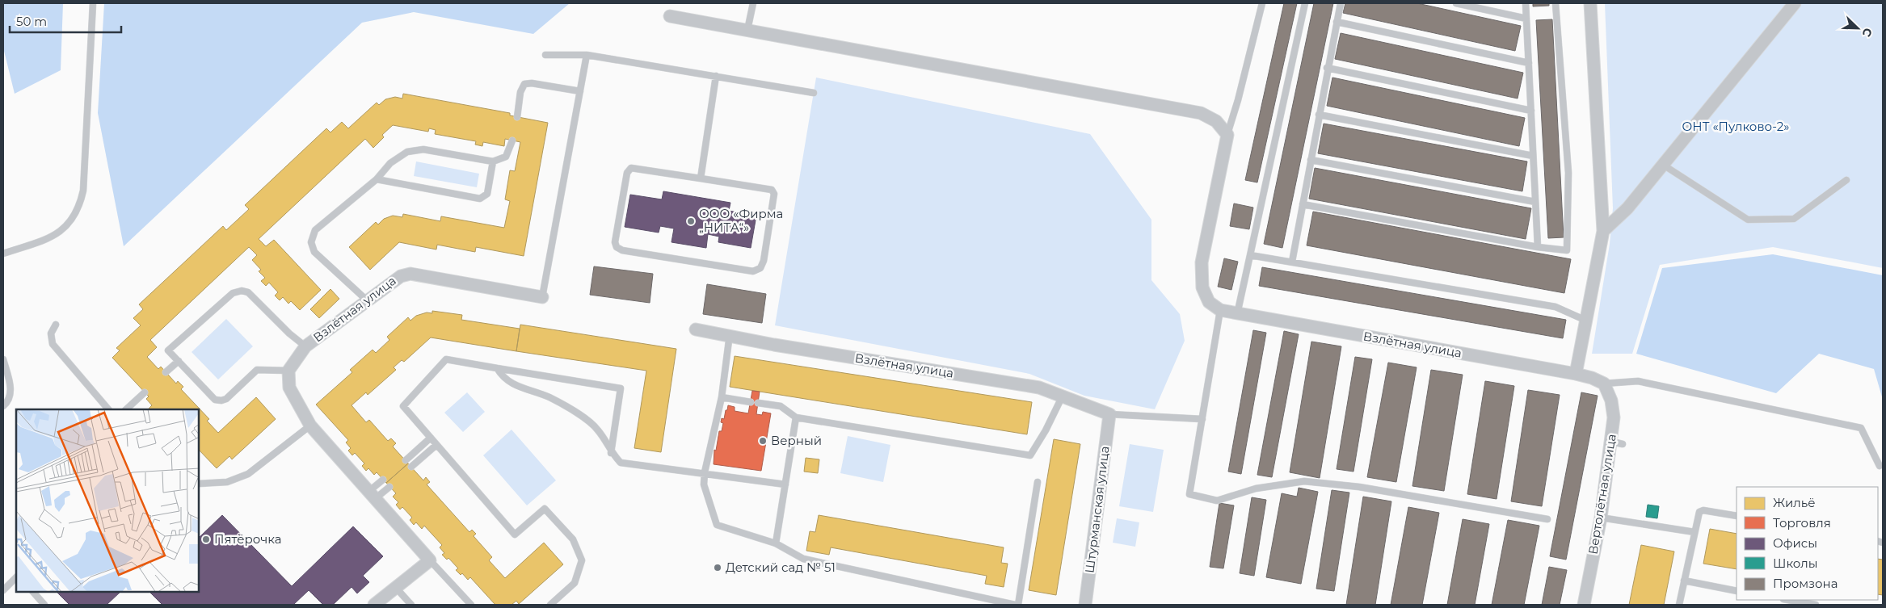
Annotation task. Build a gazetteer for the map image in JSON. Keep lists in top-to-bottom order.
{
  "streets": {
    "street": ["Взлётная улица", "Вертолётная улица", "Штурманская улица"]
  },
  "crossings": [
    ["Взлётная улица", "Вертолётная улица"],
    ["Взлётная улица", "Штурманская улица"]
  ],
  "parks": ["ОНТ «Пулково-2»"],
  "places": [
    "ООО «Фирма „НИТА“»",
    "Верный",
    "Пятёрочка",
    "Детский сад № 51"
  ],
  "legend": [
    "Жильё",
    "Торговля",
    "Офисы",
    "Школы",
    "Промзона"
  ],
  "scale_bar": "50 m",
  "north": "bottom right"
}
